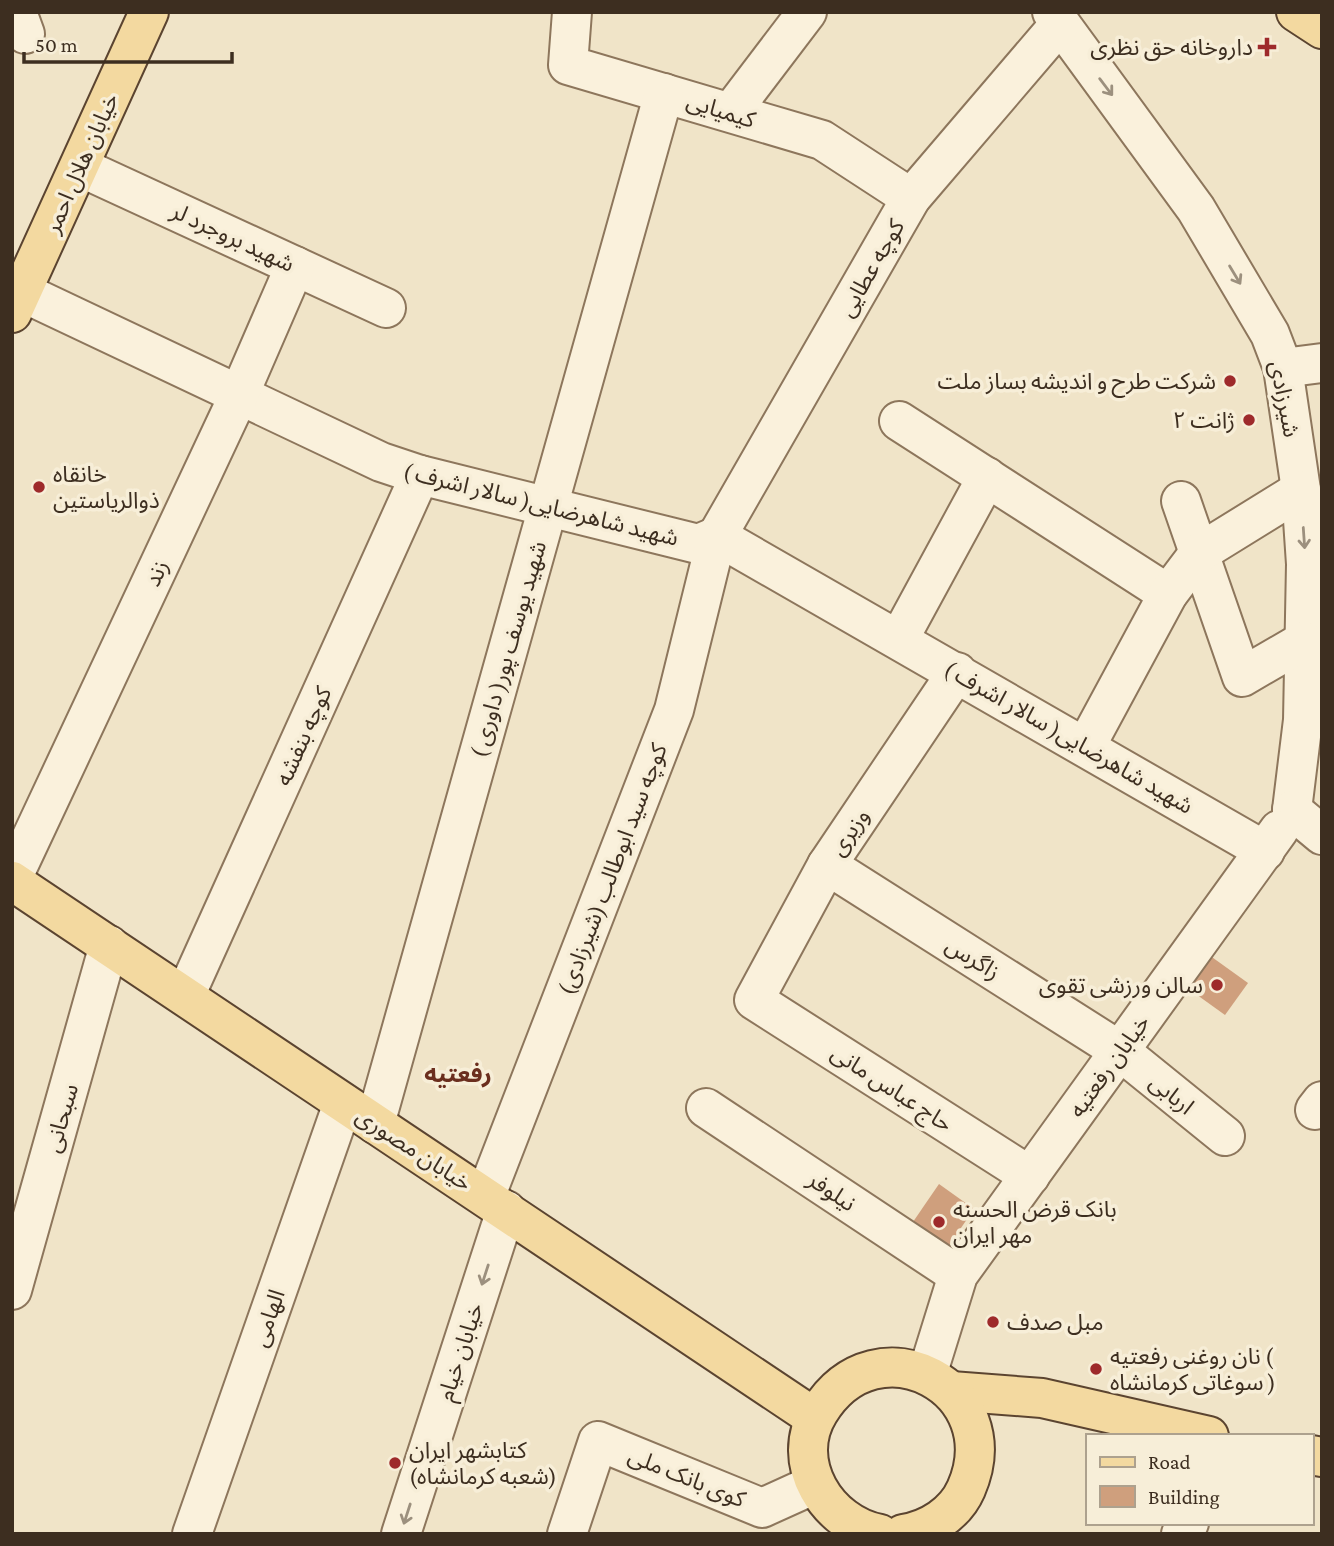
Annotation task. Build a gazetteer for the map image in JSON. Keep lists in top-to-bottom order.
{
  "streets": {
    "main road": ["خیابان هلال احمر", "خیابان مصوری"],
    "street": [
      "کیمیایی",
      "شهید بروجرد لر",
      "کوچه عطایی",
      "شیرزادی",
      "شهید شاهرضایی( سالار اشرف )",
      "زند",
      "شهید یوسف پور( داوری )",
      "کوچه بنفشه",
      "وزیری",
      "کوچه سید ابوطالب (شیرزادی)",
      "زاگرس",
      "خیابان رفعتیه",
      "حاج عباس مانی",
      "اربابی",
      "سبحانی",
      "نیلوفر",
      "الهامی",
      "خیابان خیام",
      "کوی بانک ملی"
    ]
  },
  "crossings": [
    ["کیمیایی", "کوچه عطایی"],
    ["کیمیایی", "شهید یوسف پور( داوری )"],
    ["خیابان هلال احمر", "شهید بروجرد لر"],
    ["خیابان هلال احمر", "شهید شاهرضایی( سالار اشرف )"],
    ["شهید بروجرد لر", "زند"],
    ["کوچه عطایی", "شیرزادی"],
    ["کوچه عطایی", "شهید شاهرضایی( سالار اشرف )"],
    ["کوچه عطایی", "کوچه سید ابوطالب (شیرزادی)"],
    ["شیرزادی", "خیابان رفعتیه"],
    ["شهید شاهرضایی( سالار اشرف )", "زند"],
    ["شهید شاهرضایی( سالار اشرف )", "شهید یوسف پور( داوری )"],
    ["شهید شاهرضایی( سالار اشرف )", "کوچه بنفشه"],
    ["شهید شاهرضایی( سالار اشرف )", "وزیری"],
    ["شهید شاهرضایی( سالار اشرف )", "کوچه سید ابوطالب (شیرزادی)"],
    ["شهید شاهرضایی( سالار اشرف )", "خیابان رفعتیه"],
    ["زند", "خیابان مصوری"],
    ["شهید یوسف پور( داوری )", "خیابان مصوری"],
    ["کوچه بنفشه", "خیابان مصوری"],
    ["وزیری", "زاگرس"],
    ["وزیری", "حاج عباس مانی"],
    ["کوچه سید ابوطالب (شیرزادی)", "خیابان مصوری"],
    ["کوچه سید ابوطالب (شیرزادی)", "خیابان خیام"],
    ["زاگرس", "خیابان رفعتیه"],
    ["زاگرس", "اربابی"],
    ["خیابان رفعتیه", "حاج عباس مانی"],
    ["خیابان رفعتیه", "اربابی"],
    ["خیابان رفعتیه", "نیلوفر"],
    ["سبحانی", "خیابان مصوری"],
    ["خیابان مصوری", "الهامی"],
    ["خیابان مصوری", "خیابان خیام"]
  ],
  "one_way": ["شیرزادی", "خیابان خیام"],
  "districts": ["رفعتیه"],
  "places": {
    "health": ["داروخانه حق نظری"],
    "other": [
      "شرکت طرح و اندیشه بساز ملت",
      "ژانت ۲",
      "خانقاه ذوالریاستین",
      "سالن ورزشی تقوی",
      "بانک قرض الحسنه مهر ایران",
      "مبل صدف",
      "نان روغنی رفعتیه ( سوغاتی کرمانشاه )",
      "کتابشهر ایران (شعبه کرمانشاه)"
    ]
  },
  "legend": ["Road", "Building"],
  "scale_bar": "50 m"
}
